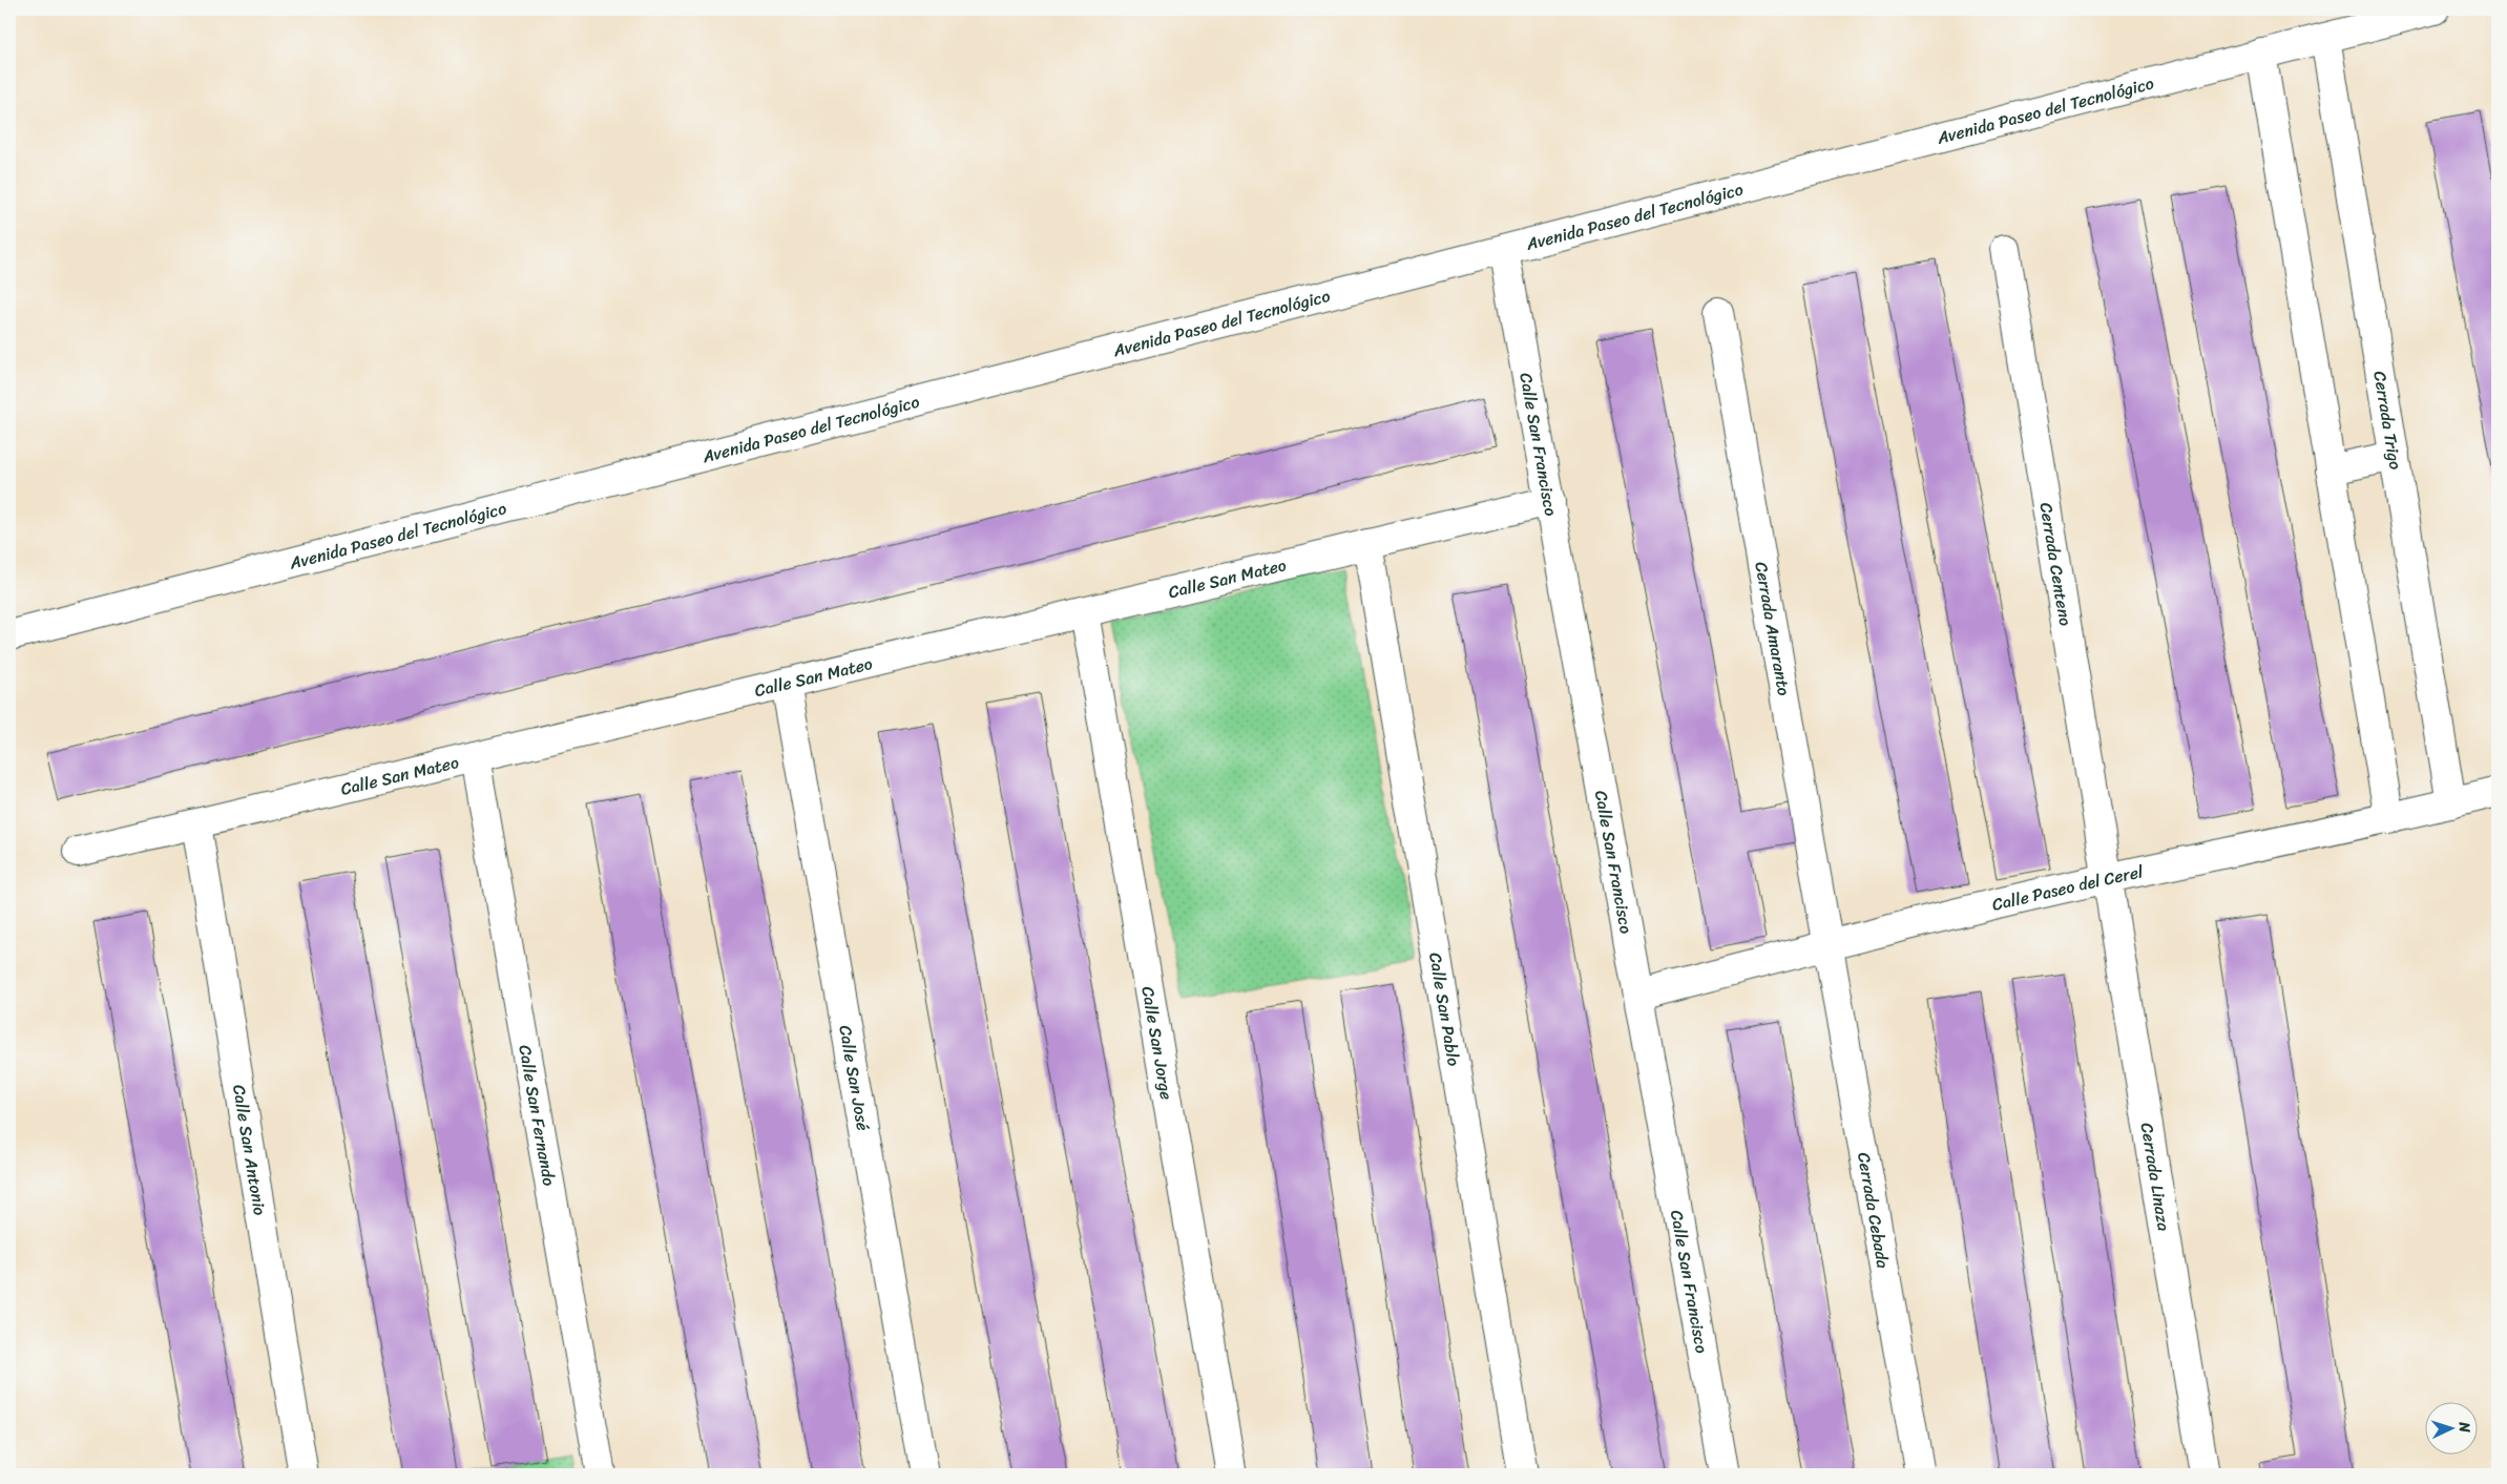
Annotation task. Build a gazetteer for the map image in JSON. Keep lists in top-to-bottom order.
{
  "streets": {
    "street": [
      "Avenida Paseo del Tecnológico",
      "Cerrada Trigo",
      "Calle San Francisco",
      "Cerrada Centeno",
      "Calle San Mateo",
      "Cerrada Amaranto",
      "Calle Paseo del Cerel",
      "Calle San Pablo",
      "Calle San Jorge",
      "Calle San José",
      "Calle San Fernando",
      "Calle San Antonio",
      "Cerrada Linaza",
      "Cerrada Cebada"
    ]
  },
  "crossings": [
    ["Avenida Paseo del Tecnológico", "Cerrada Trigo"],
    ["Avenida Paseo del Tecnológico", "Calle San Francisco"],
    ["Cerrada Trigo", "Calle Paseo del Cerel"],
    ["Calle San Francisco", "Calle San Mateo"],
    ["Calle San Francisco", "Calle Paseo del Cerel"],
    ["Cerrada Centeno", "Calle Paseo del Cerel"],
    ["Cerrada Centeno", "Cerrada Linaza"],
    ["Calle San Mateo", "Calle San Pablo"],
    ["Calle San Mateo", "Calle San Jorge"],
    ["Calle San Mateo", "Calle San José"],
    ["Calle San Mateo", "Calle San Fernando"],
    ["Calle San Mateo", "Calle San Antonio"],
    ["Cerrada Amaranto", "Calle Paseo del Cerel"],
    ["Cerrada Amaranto", "Cerrada Cebada"],
    ["Calle Paseo del Cerel", "Cerrada Linaza"],
    ["Calle Paseo del Cerel", "Cerrada Cebada"]
  ],
  "north": "right"
}
